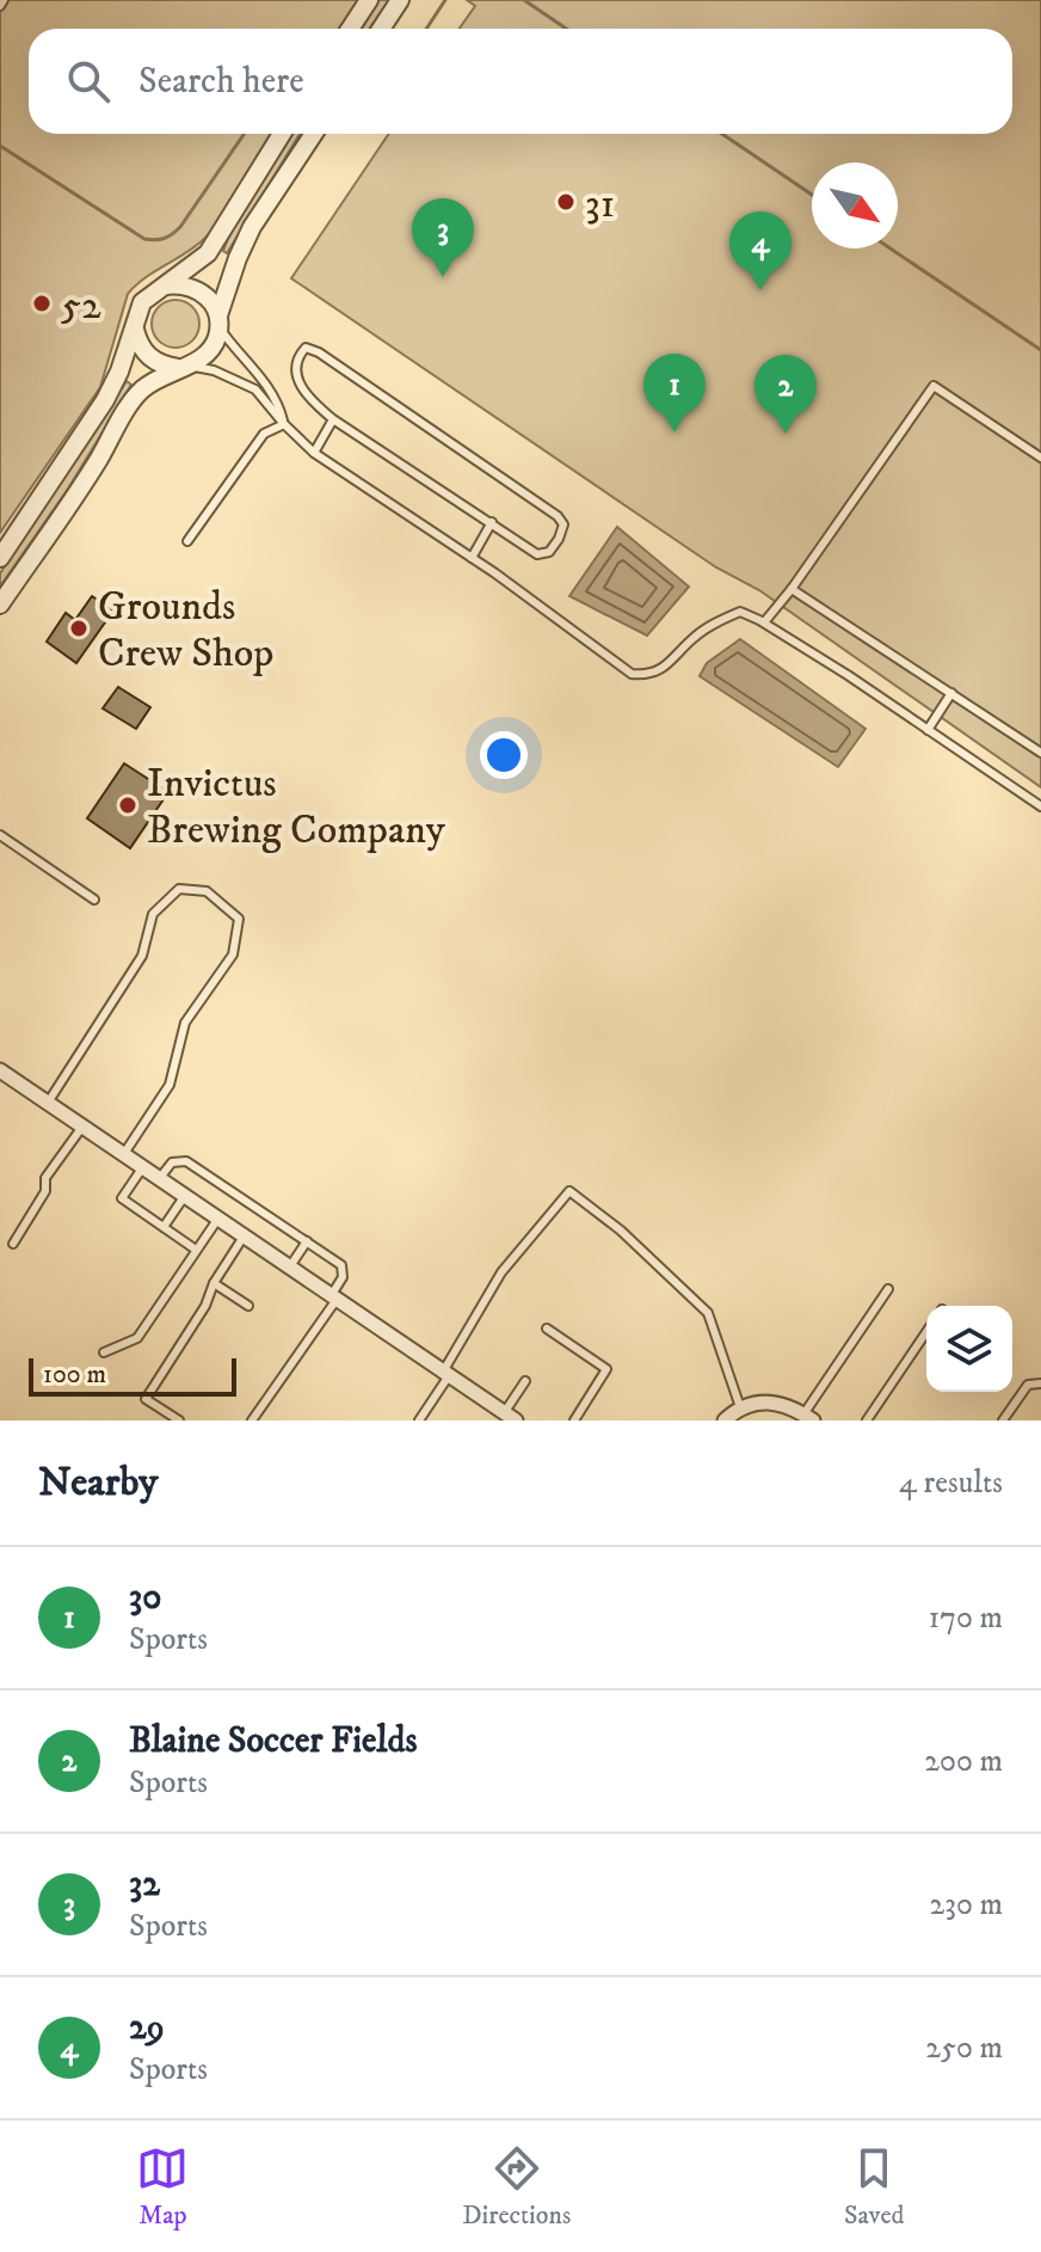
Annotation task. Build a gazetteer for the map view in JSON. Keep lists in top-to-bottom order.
{
  "places": [
    "31",
    "52",
    "Grounds Crew Shop",
    "Invictus Brewing Company"
  ],
  "scale_bar": "100 m",
  "north": "bottom right",
  "page": {
    "search": "Search here",
    "pins": [
      "3",
      "4",
      "1",
      "2"
    ],
    "scale": "100 m",
    "heading": ["Nearby", "4 results"],
    "list": [
      {
        "mark": "1",
        "name": "30",
        "note": "Sports",
        "value": "170 m"
      },
      {
        "mark": "2",
        "name": "Blaine Soccer Fields",
        "note": "Sports",
        "value": "200 m"
      },
      {
        "mark": "3",
        "name": "32",
        "note": "Sports",
        "value": "230 m"
      },
      {
        "mark": "4",
        "name": "29",
        "note": "Sports",
        "value": "250 m"
      }
    ],
    "nav": ["Map", "Directions", "Saved"]
  }
}
